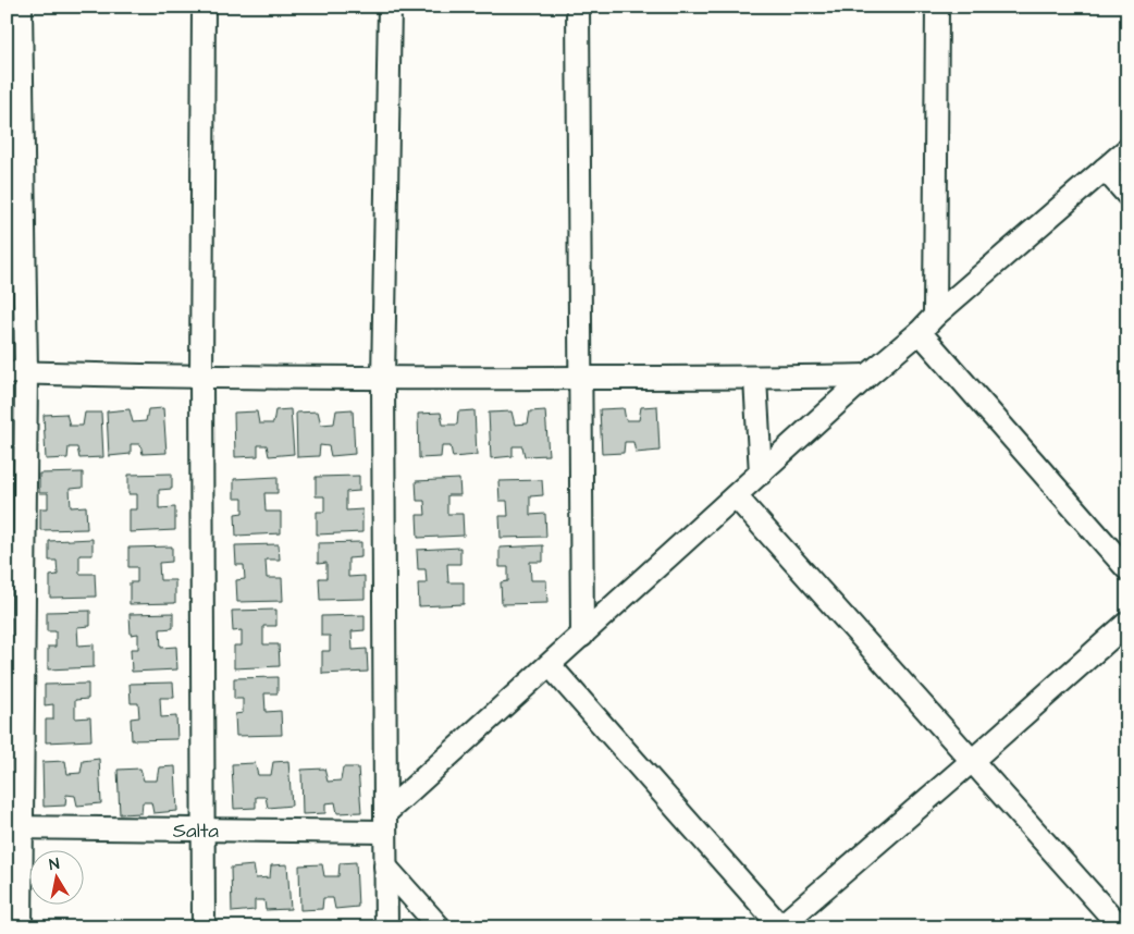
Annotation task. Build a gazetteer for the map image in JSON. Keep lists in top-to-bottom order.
{
  "streets": {
    "street": ["Salta"]
  },
  "north": "top"
}
